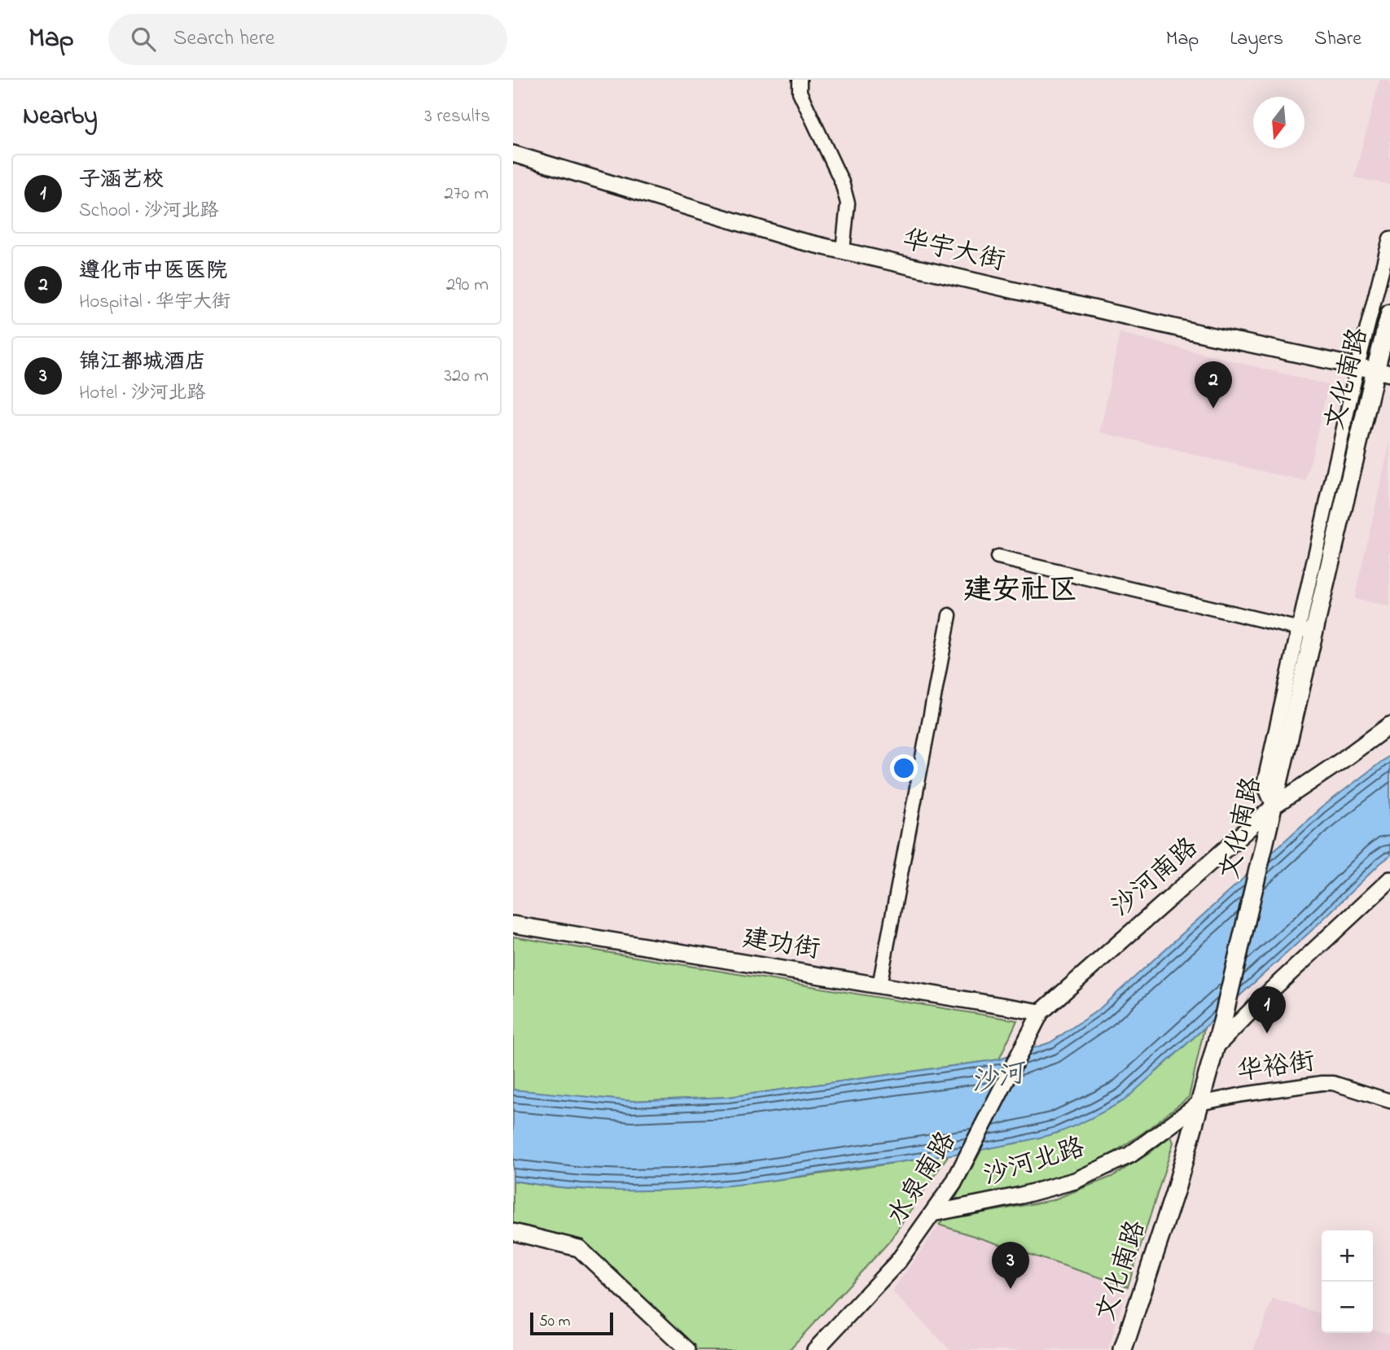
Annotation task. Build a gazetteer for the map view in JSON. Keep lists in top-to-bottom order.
{
  "streets": {
    "main road": ["文化南路"],
    "street": [
      "华宇大街",
      "沙河南路",
      "建功街",
      "华裕街",
      "沙河北路",
      "水泉南路"
    ]
  },
  "crossings": [
    ["华宇大街", "文化南路"],
    ["文化南路", "沙河南路"],
    ["文化南路", "华裕街"],
    ["文化南路", "沙河北路"],
    ["沙河南路", "建功街"],
    ["沙河南路", "水泉南路"],
    ["建功街", "水泉南路"],
    ["华裕街", "沙河北路"],
    ["沙河北路", "水泉南路"]
  ],
  "districts": ["建安社区"],
  "water": ["沙河"],
  "scale_bar": "50 m",
  "north": "bottom",
  "page": {
    "header": "Map",
    "search": "Search here",
    "nav": ["Map", "Layers", "Share"],
    "heading": ["Nearby", "3 results"],
    "list": [
      {
        "mark": "1",
        "name": "子涵艺校",
        "note": "School · 沙河北路",
        "value": "270 m"
      },
      {
        "mark": "2",
        "name": "遵化市中医医院",
        "note": "Hospital · 华宇大街",
        "value": "290 m"
      },
      {
        "mark": "3",
        "name": "锦江都城酒店",
        "note": "Hotel · 沙河北路",
        "value": "320 m"
      }
    ],
    "pins": ["2", "1", "3"],
    "map_buttons": ["+", "−"],
    "scale": "50 m"
  }
}
